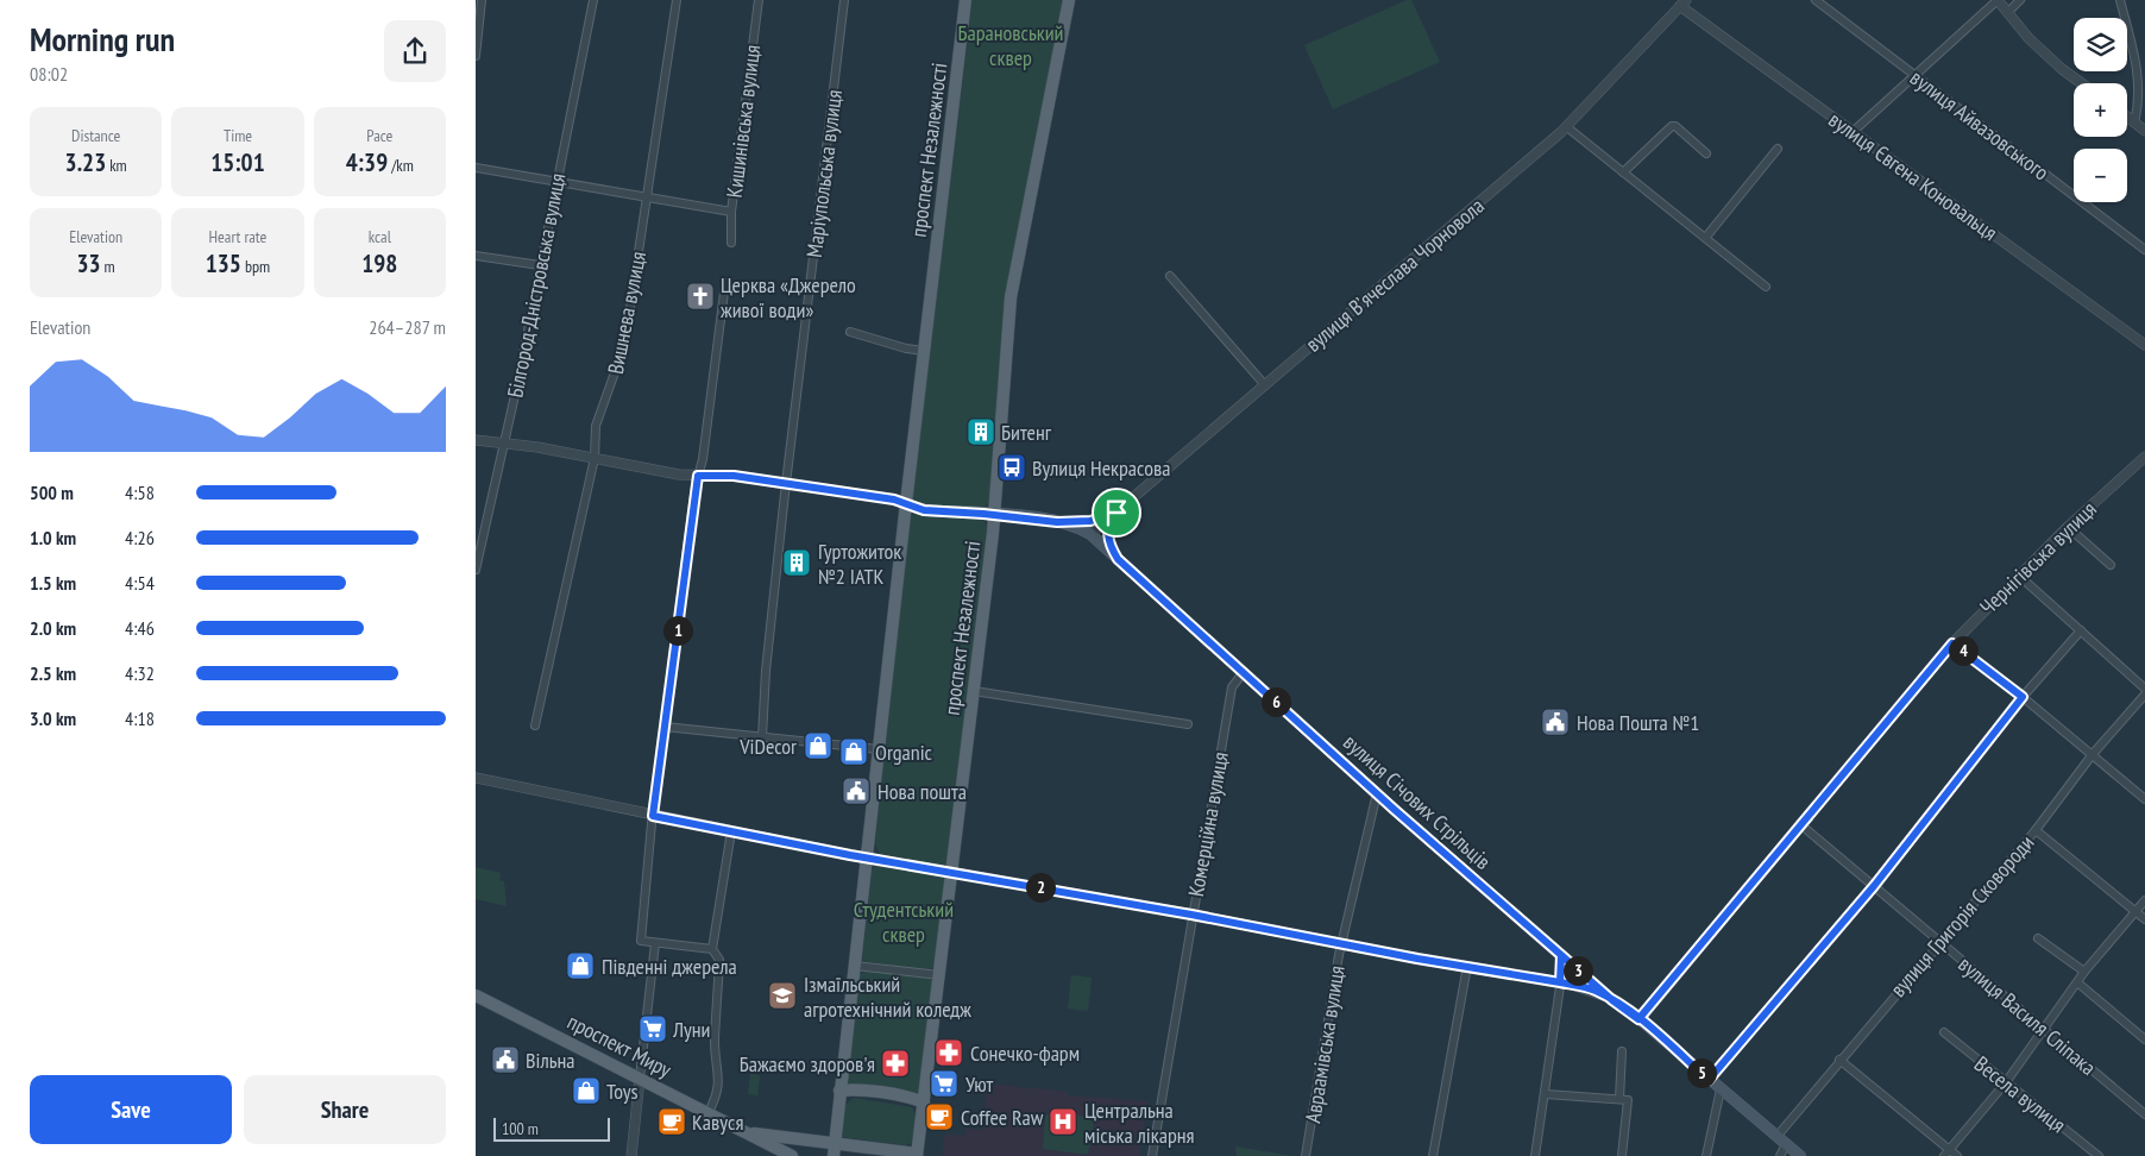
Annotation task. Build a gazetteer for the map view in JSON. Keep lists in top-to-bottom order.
{
  "streets": {
    "main road": ["проспект Незалежності", "вулиця Січових Стрільців", "проспект Миру"],
    "street": [
      "Кишинівська вулиця",
      "вулиця Айвазовського",
      "Маріупольська вулиця",
      "вулиця Євгена Коновальця",
      "вулиця Вʼячеслава Чорновола",
      "Білгород-Дністровська вулиця",
      "Вишнева вулиця",
      "Чернігівська вулиця",
      "Комерційна вулиця",
      "вулиця Григорія Сковороди",
      "вулиця Василя Сліпака",
      "Авраамівська вулиця",
      "Весела вулиця"
    ]
  },
  "crossings": [
    ["проспект Незалежності", "вулиця Січових Стрільців"],
    ["проспект Незалежності", "проспект Миру"],
    ["вулиця Євгена Коновальця", "вулиця Вʼячеслава Чорновола"],
    ["вулиця Вʼячеслава Чорновола", "вулиця Січових Стрільців"],
    ["Чернігівська вулиця", "вулиця Січових Стрільців"],
    ["Чернігівська вулиця", "вулиця Василя Сліпака"],
    ["вулиця Січових Стрільців", "Комерційна вулиця"],
    ["вулиця Січових Стрільців", "вулиця Григорія Сковороди"],
    ["вулиця Січових Стрільців", "Авраамівська вулиця"],
    ["вулиця Григорія Сковороди", "вулиця Василя Сліпака"]
  ],
  "parks": ["Барановський сквер", "Студентський сквер"],
  "places": {
    "church": ["Церква «Джерело живої води»"],
    "building": ["Битенг", "Гуртожиток №2 ІАТК"],
    "bus stop": ["Вулиця Некрасова"],
    "public building": ["Нова Пошта №1", "Нова пошта", "Вільна"],
    "shop": [
      "ViDecor",
      "Organic",
      "Південні джерела",
      "Toys"
    ],
    "school or university": ["Ізмаїльський агротехнічний коледж"],
    "supermarket": ["Луни", "Уют"],
    "pharmacy": ["Сонечко-фарм", "Бажаємо здоров'я"],
    "cafe": ["Coffee Raw", "Кавуся"],
    "hospital": ["Центральна міська лікарня"]
  },
  "scale_bar": "100 m",
  "page": {
    "heading": ["Morning run", "08:02"],
    "map_buttons": ["+", "−"],
    "stats": [
      ["Distance", "3.23 km"],
      ["Time", "15:01"],
      ["Pace", "4:39 /km"],
      ["Elevation", "33 m"],
      ["Heart rate", "135 bpm"],
      ["kcal", "198"]
    ],
    "chart": ["Elevation", "264–287 m"],
    "list": [
      {
        "name": "500 m",
        "note": "4:58"
      },
      {
        "name": "1.0 km",
        "note": "4:26"
      },
      {
        "name": "1.5 km",
        "note": "4:54"
      },
      {
        "name": "2.0 km",
        "note": "4:46"
      },
      {
        "name": "2.5 km",
        "note": "4:32"
      },
      {
        "name": "3.0 km",
        "note": "4:18"
      }
    ],
    "pins": [
      "1",
      "4",
      "6",
      "2",
      "3",
      "5"
    ],
    "buttons": ["Save", "Share"],
    "scale": "100 m"
  }
}
